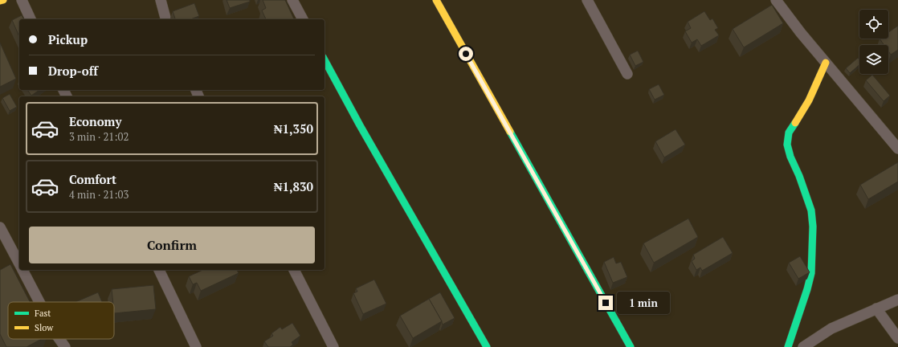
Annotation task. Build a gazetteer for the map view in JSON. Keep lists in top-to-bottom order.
{
  "legend": ["Fast", "Slow"],
  "page": {
    "banner": ["Pickup", "Drop-off"],
    "list": [
      {
        "name": "Economy",
        "note": "3 min · 21:02",
        "value": "₦1,350"
      },
      {
        "name": "Comfort",
        "note": "4 min · 21:03",
        "value": "₦1,830"
      }
    ],
    "buttons": "Confirm",
    "bubble": "1 min"
  }
}
